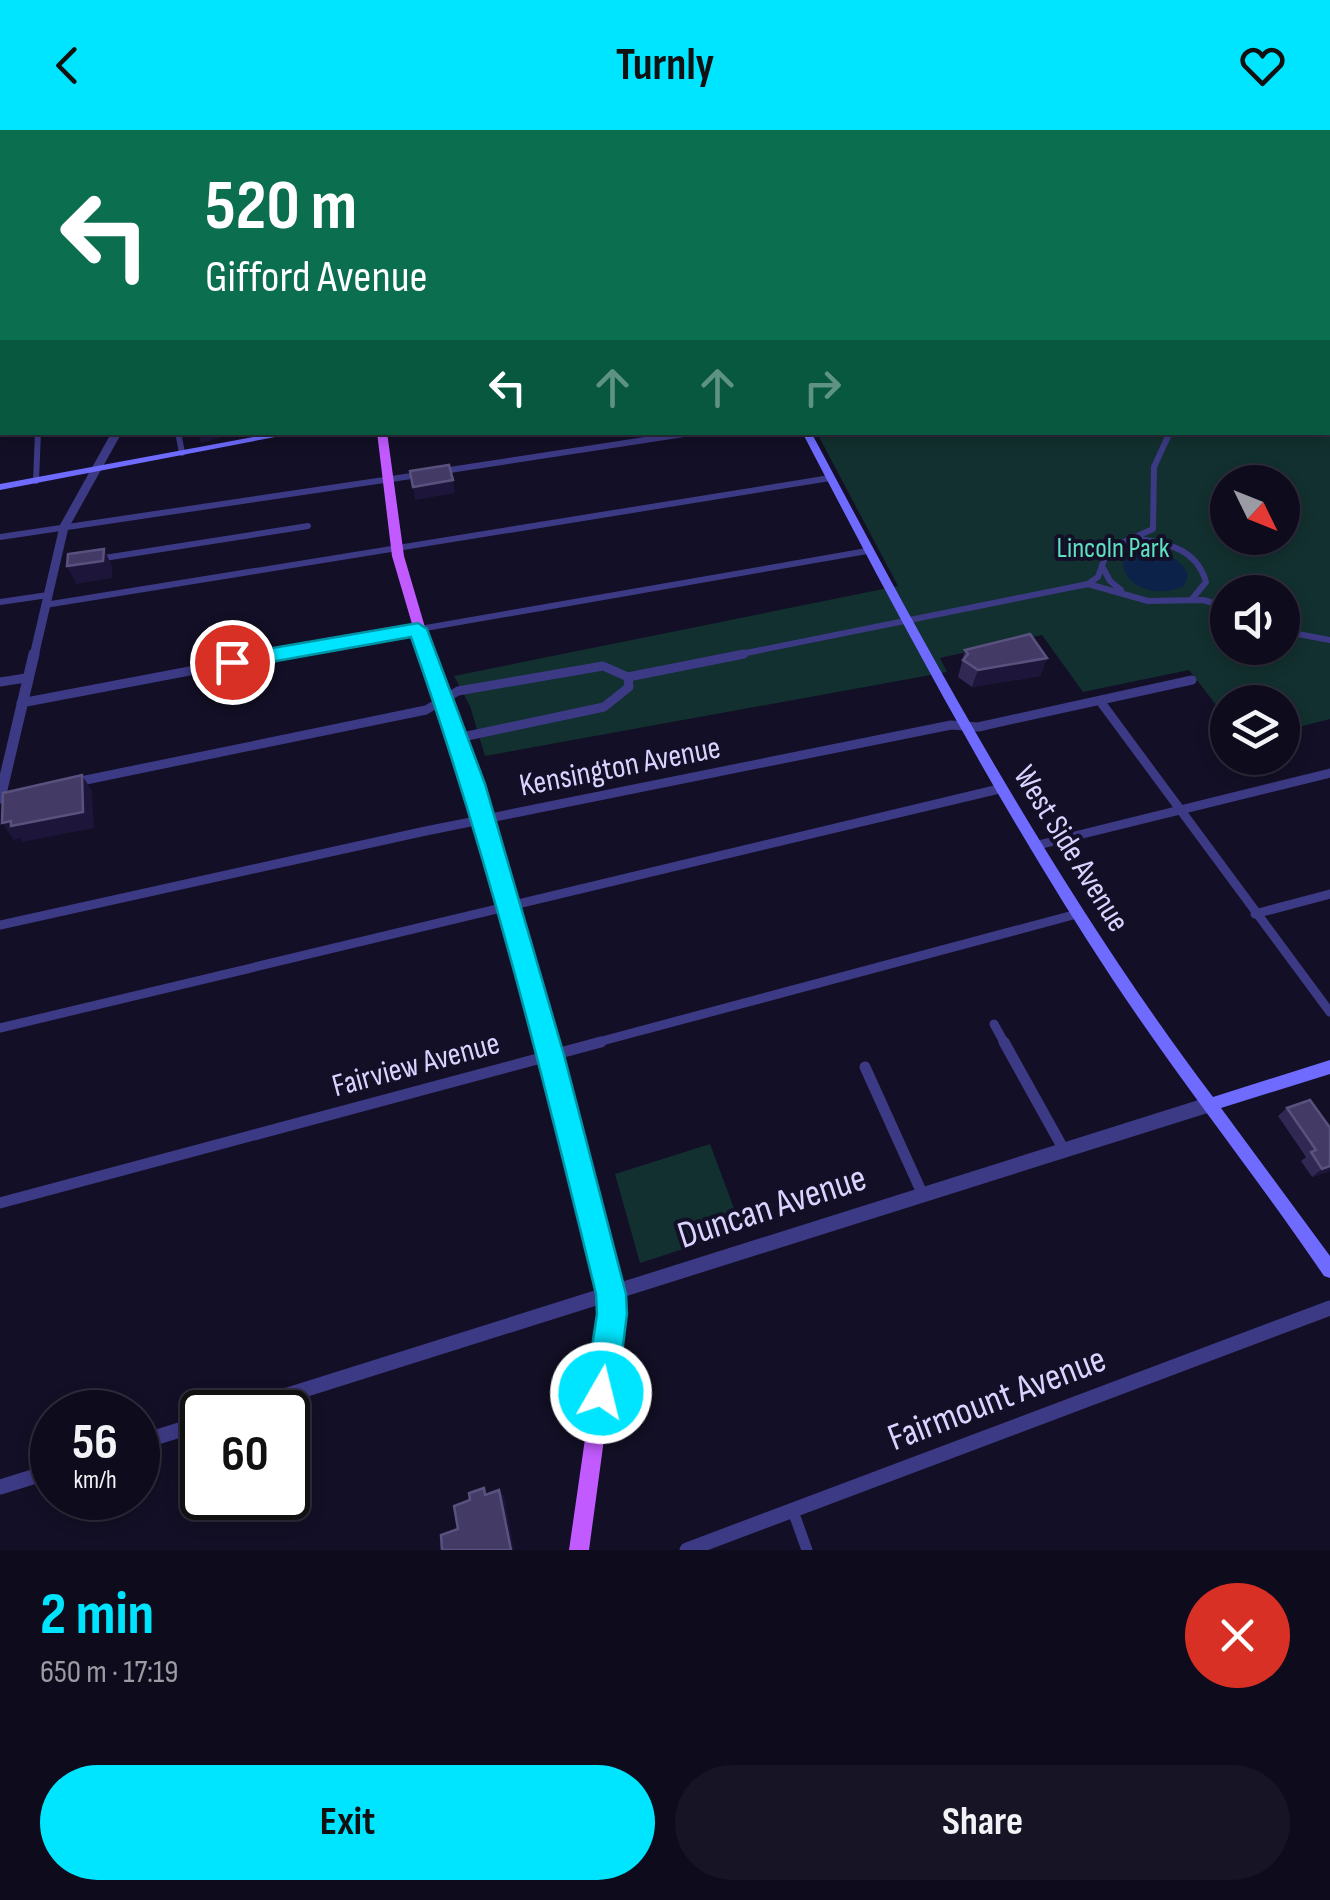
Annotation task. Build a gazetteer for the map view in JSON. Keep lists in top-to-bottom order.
{
  "streets": {
    "main road": ["West Side Avenue", "Duncan Avenue"],
    "street": ["Kensington Avenue", "Fairview Avenue", "Fairmount Avenue"]
  },
  "crossings": [
    ["Kensington Avenue", "West Side Avenue"],
    ["West Side Avenue", "Fairview Avenue"],
    ["West Side Avenue", "Duncan Avenue"]
  ],
  "parks": ["Lincoln Park"],
  "north": "bottom right",
  "page": {
    "header": "Turnly",
    "turn": ["520 m", "Gifford Avenue"],
    "speed": "56 km/h",
    "limit": "60",
    "heading": ["2 min", "650 m · 17:19"],
    "buttons": ["Exit", "Share"]
  }
}
